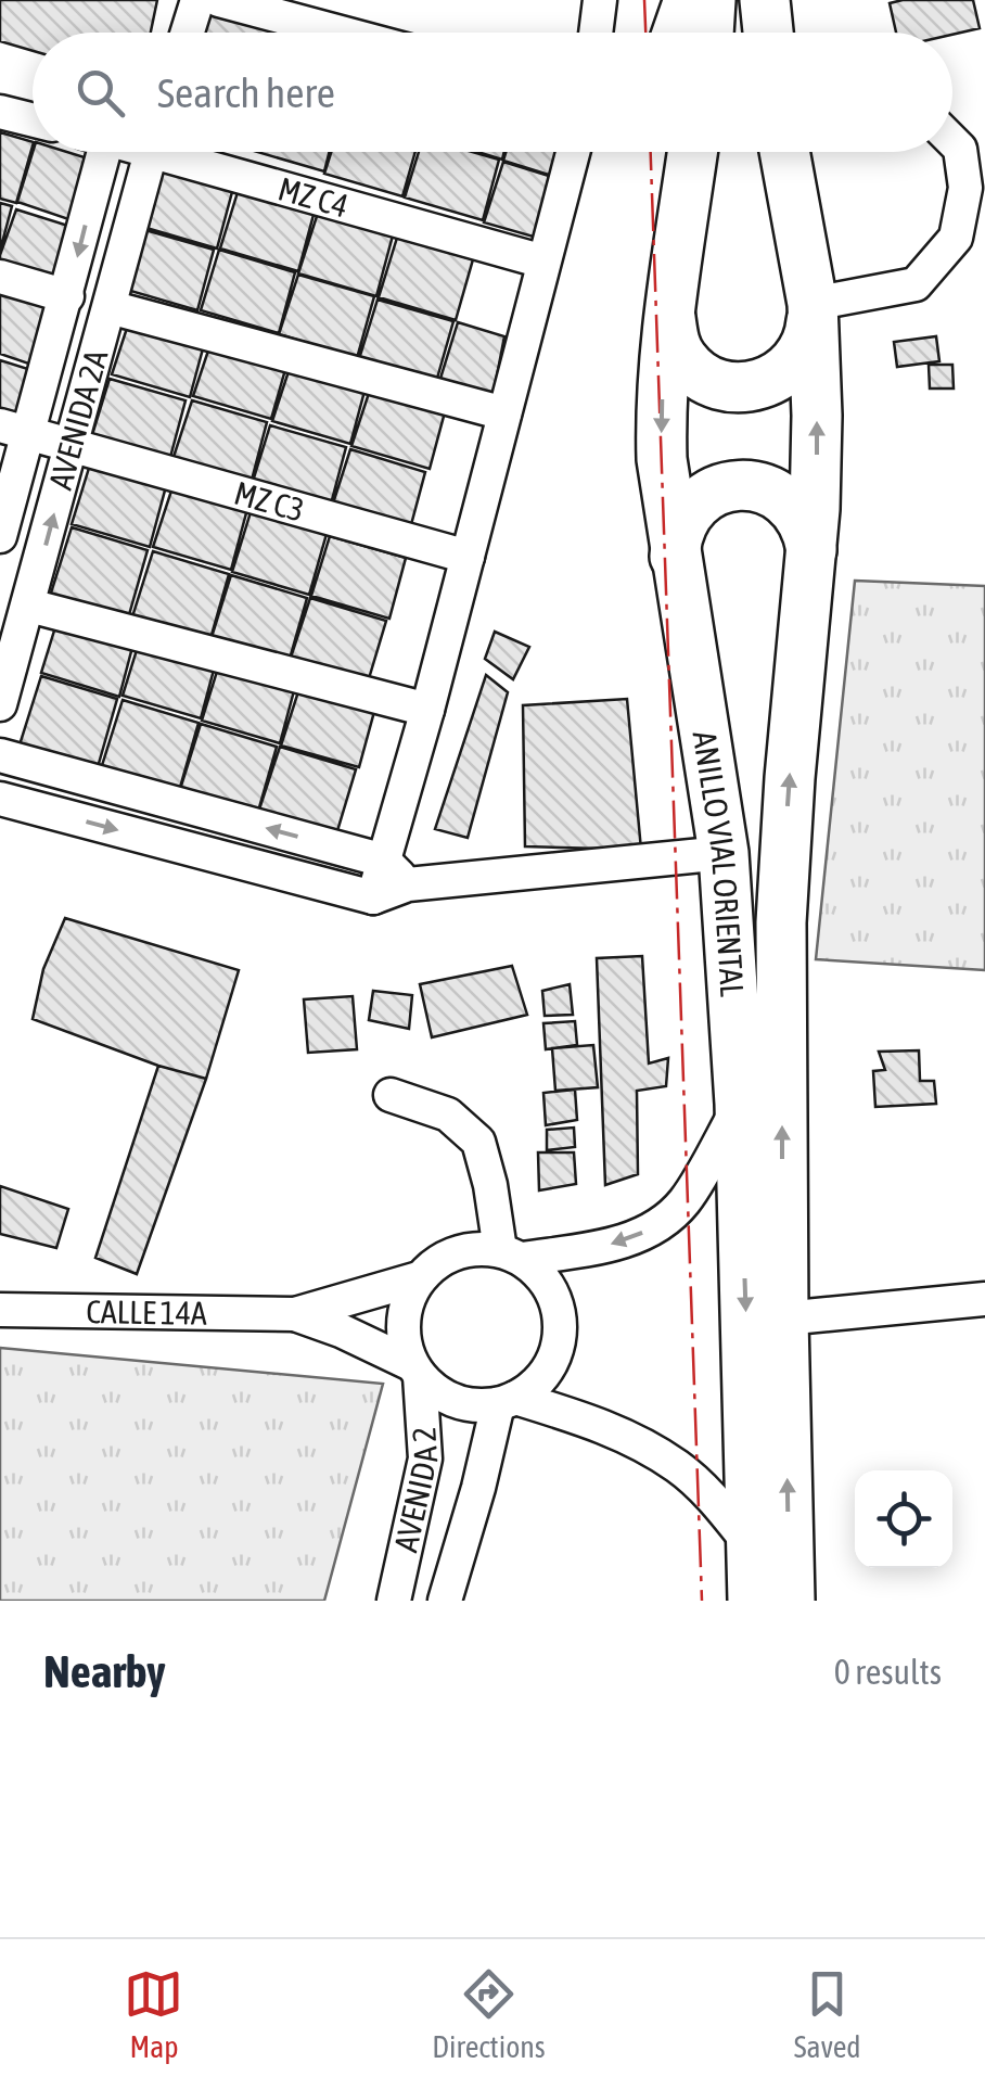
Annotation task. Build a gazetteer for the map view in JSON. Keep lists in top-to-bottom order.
{
  "streets": {
    "highway": ["ANILLO VIAL ORIENTAL"],
    "street": [
      "MZ C4",
      "AVENIDA 2A",
      "MZ C3",
      "CALLE 14A",
      "AVENIDA 2"
    ]
  },
  "crossings": [
    ["AVENIDA 2A", "MZ C3"],
    ["CALLE 14A", "AVENIDA 2"]
  ],
  "page": {
    "search": "Search here",
    "heading": ["Nearby", "0 results"],
    "nav": ["Map", "Directions", "Saved"]
  }
}
